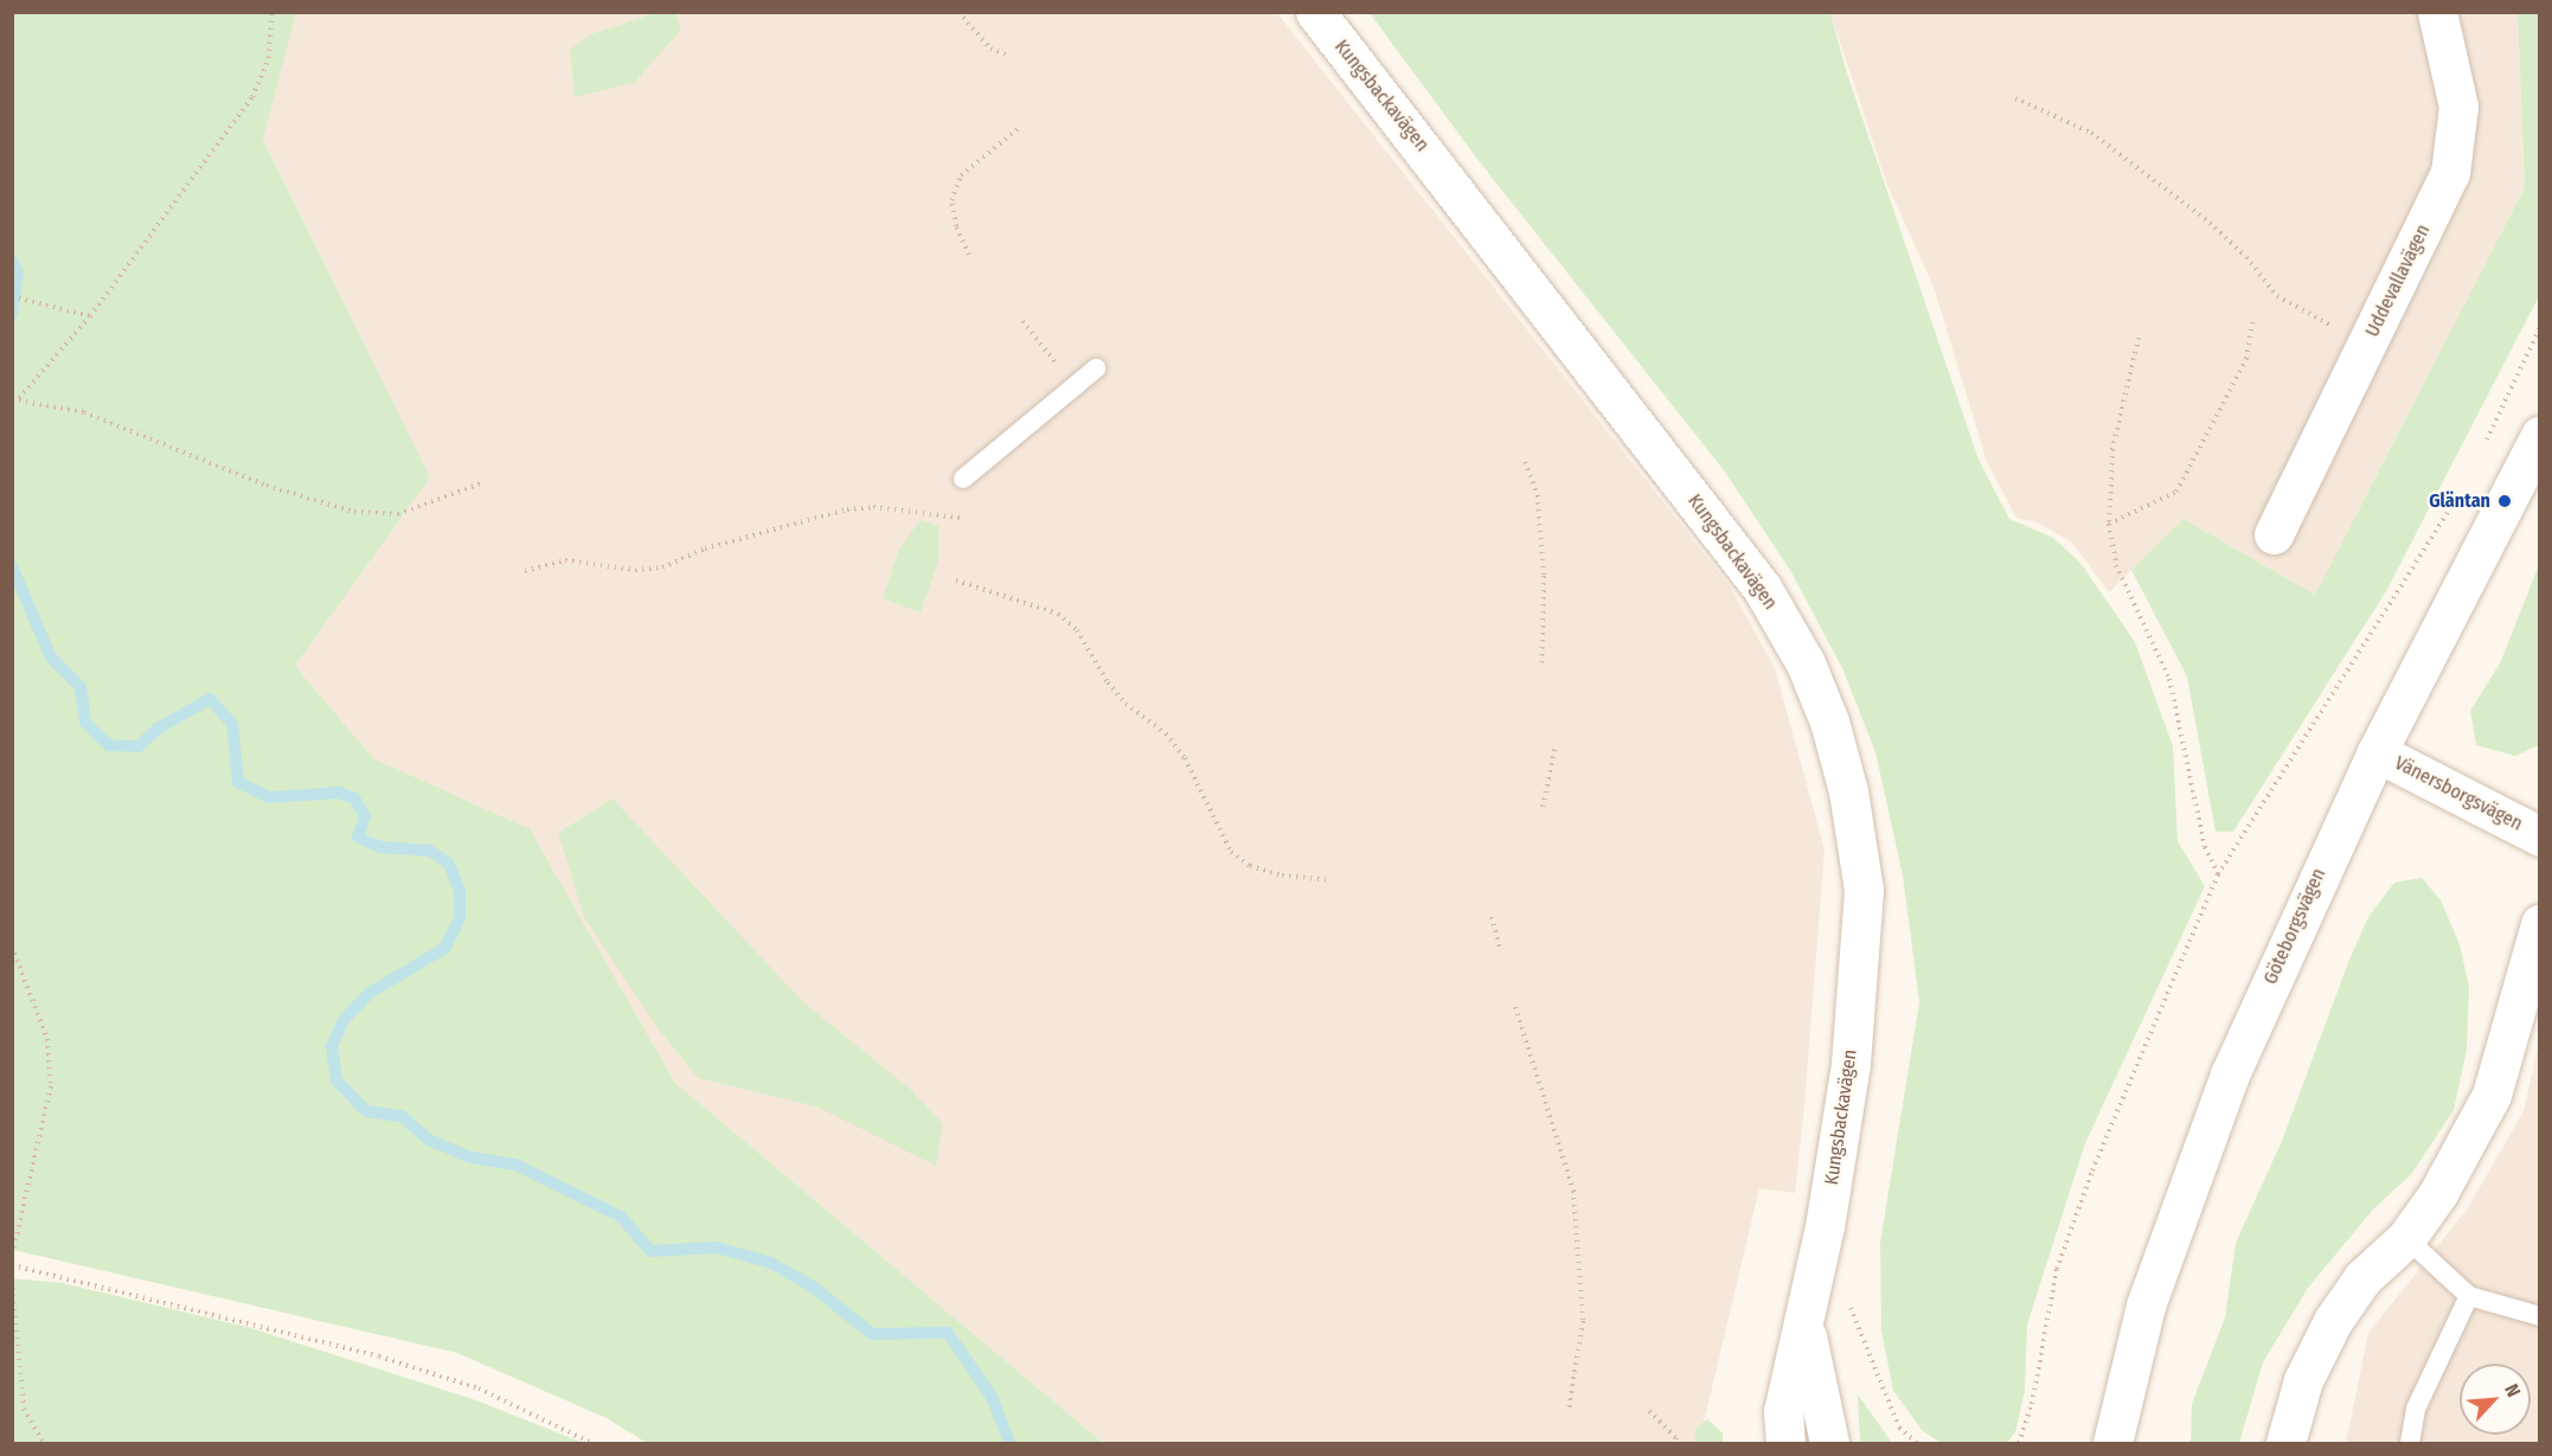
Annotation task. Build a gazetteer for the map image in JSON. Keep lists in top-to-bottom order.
{
  "streets": {
    "street": [
      "Kungsbackavägen",
      "Uddevallavägen",
      "Vänersborgsvägen",
      "Göteborgsvägen"
    ]
  },
  "crossings": [
    ["Vänersborgsvägen", "Göteborgsvägen"]
  ],
  "places": ["Gläntan"],
  "north": "top right"
}
